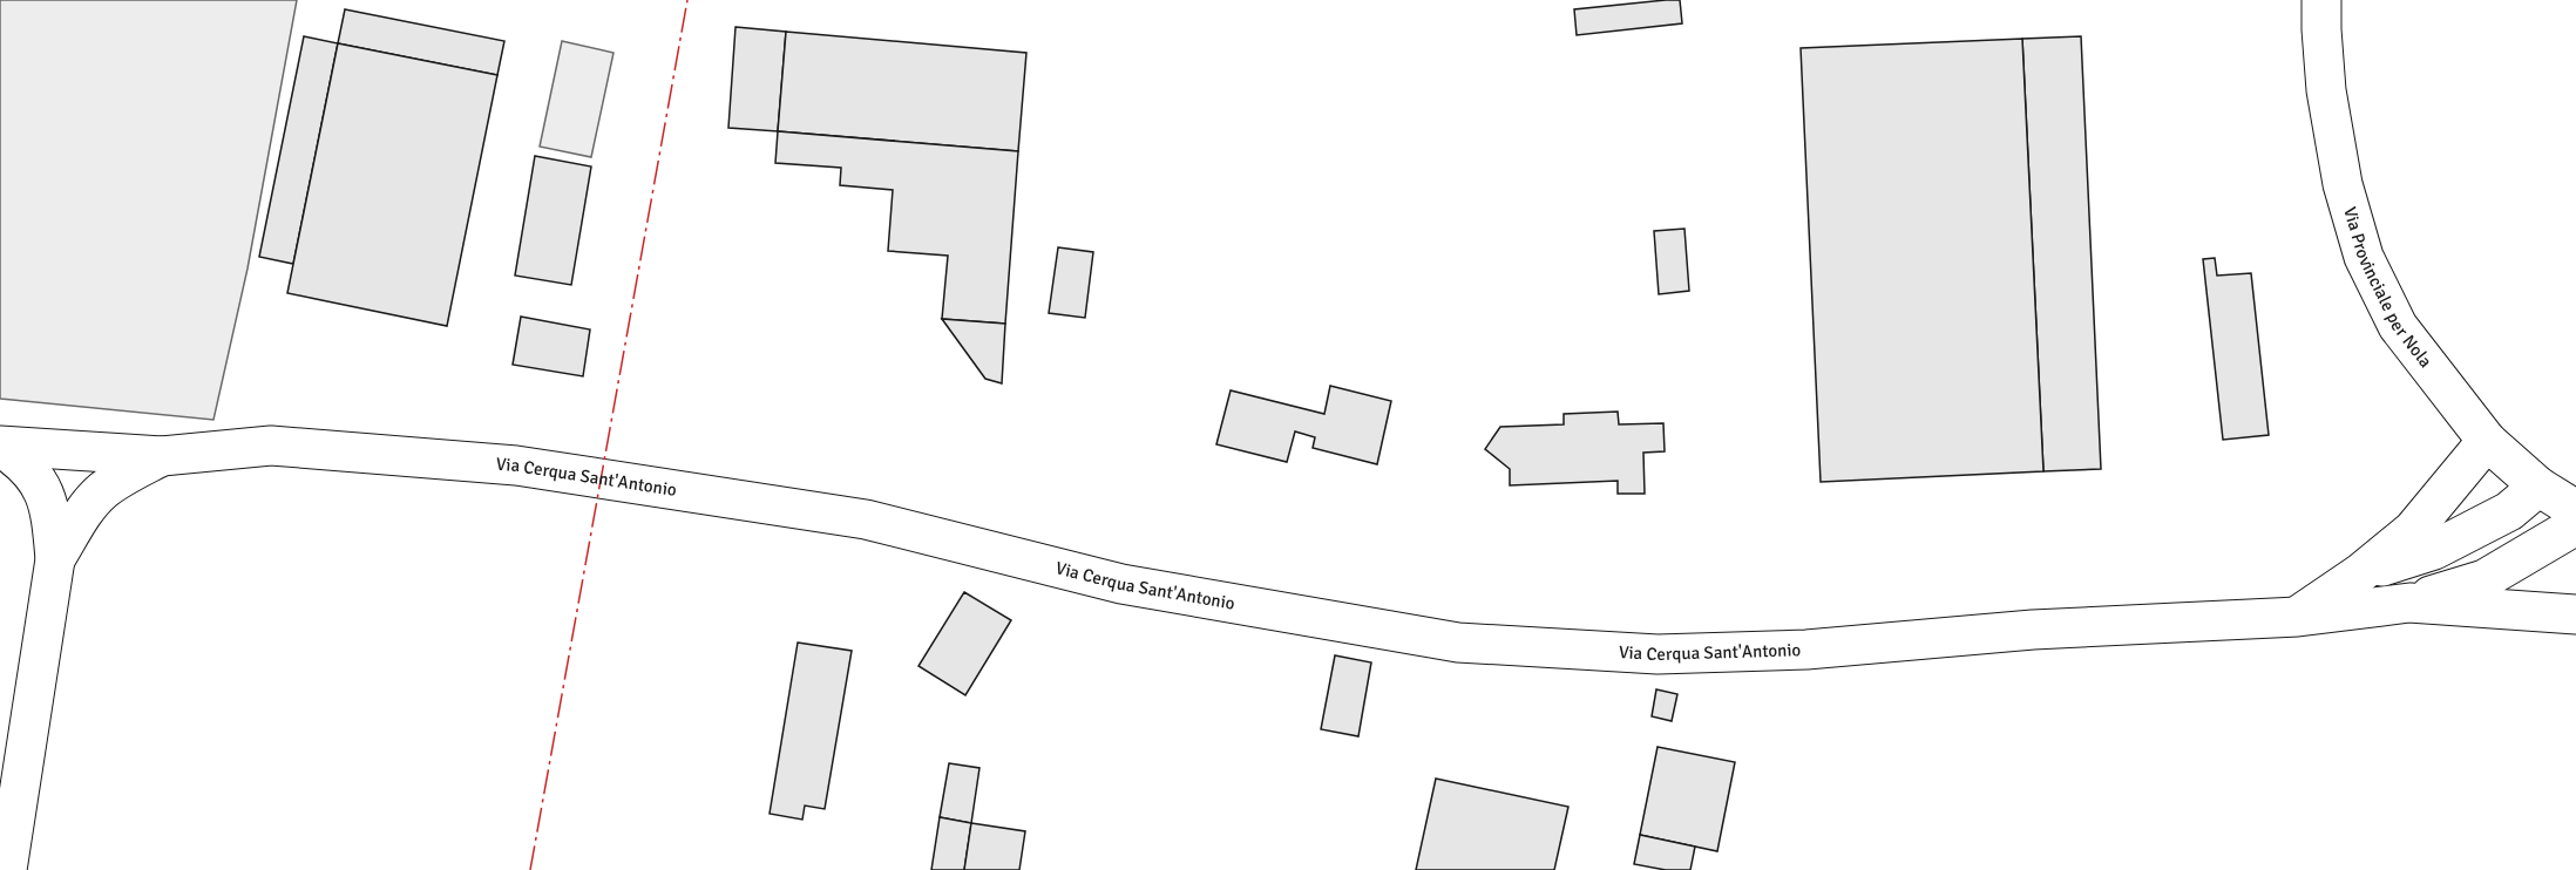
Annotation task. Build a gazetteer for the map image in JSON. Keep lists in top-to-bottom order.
{
  "streets": {
    "street": ["Via Provinciale per Nola", "Via Cerqua Sant'Antonio"]
  }
}
